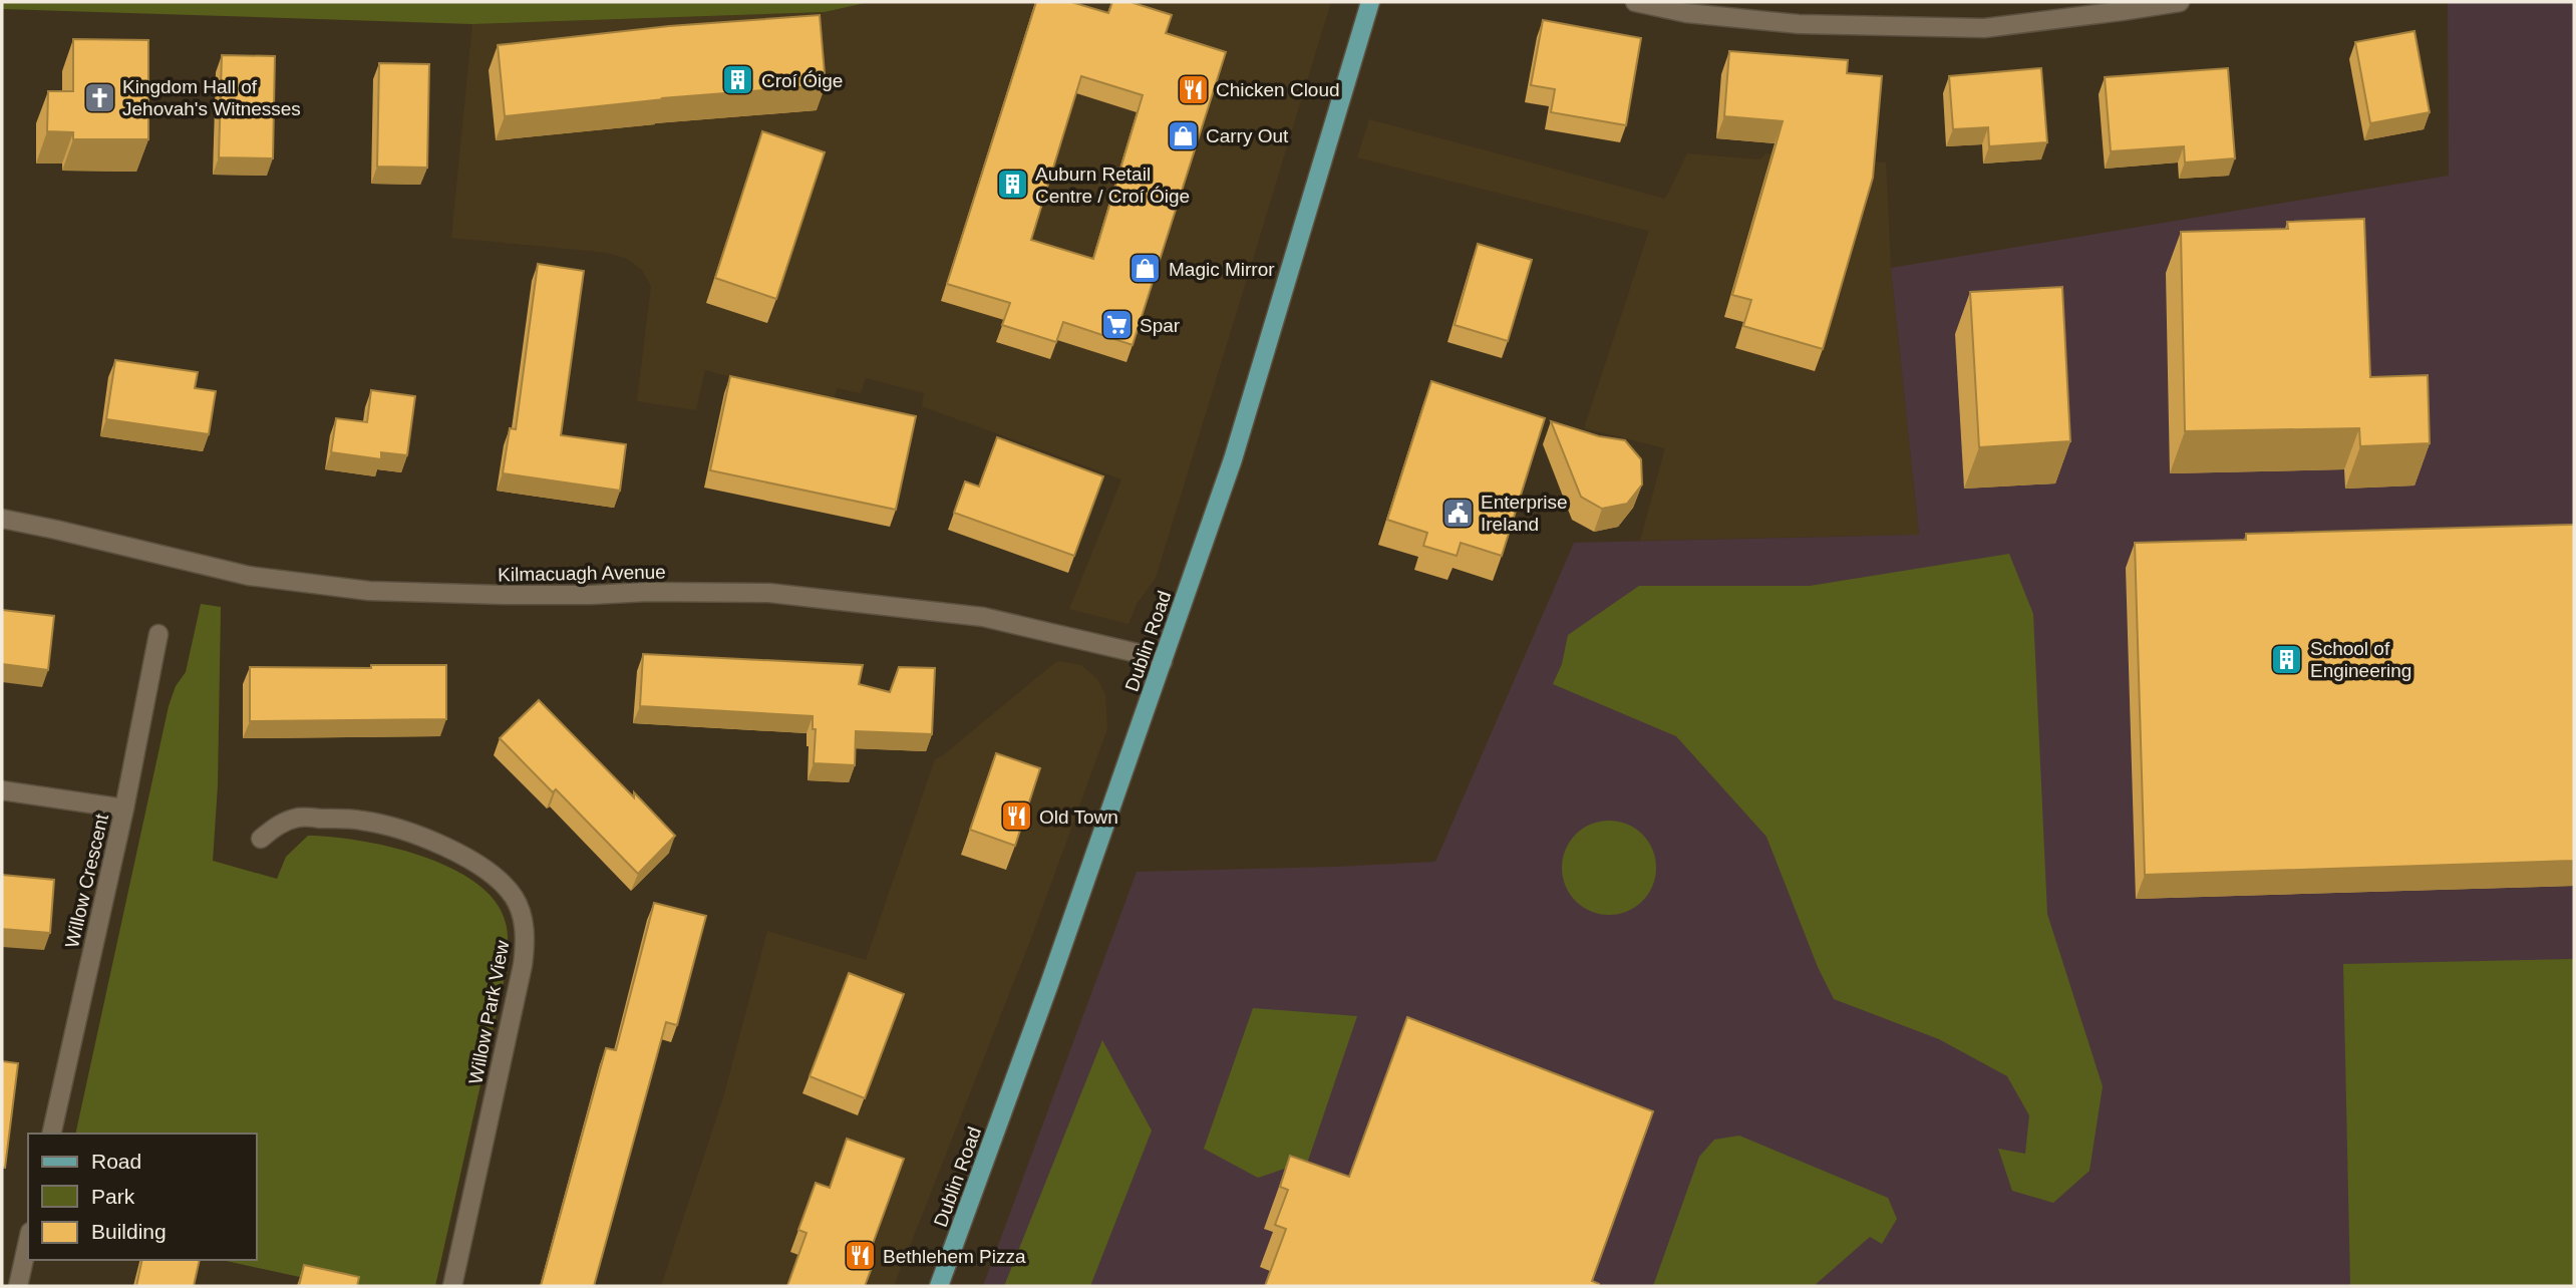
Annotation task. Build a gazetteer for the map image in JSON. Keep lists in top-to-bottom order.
{
  "streets": {
    "main road": ["Dublin Road"],
    "street": ["Kilmacuagh Avenue", "Willow Crescent", "Willow Park View"]
  },
  "crossings": [
    ["Kilmacuagh Avenue", "Dublin Road"]
  ],
  "places": {
    "building": ["Croí Óige", "Auburn Retail Centre / Croí Óige", "School of Engineering"],
    "restaurant": ["Chicken Cloud", "Old Town", "Bethlehem Pizza"],
    "church": ["Kingdom Hall of Jehovah's Witnesses"],
    "shop": ["Carry Out", "Magic Mirror"],
    "supermarket": ["Spar"],
    "public building": ["Enterprise Ireland"]
  },
  "legend": ["Road", "Park", "Building"]
}
